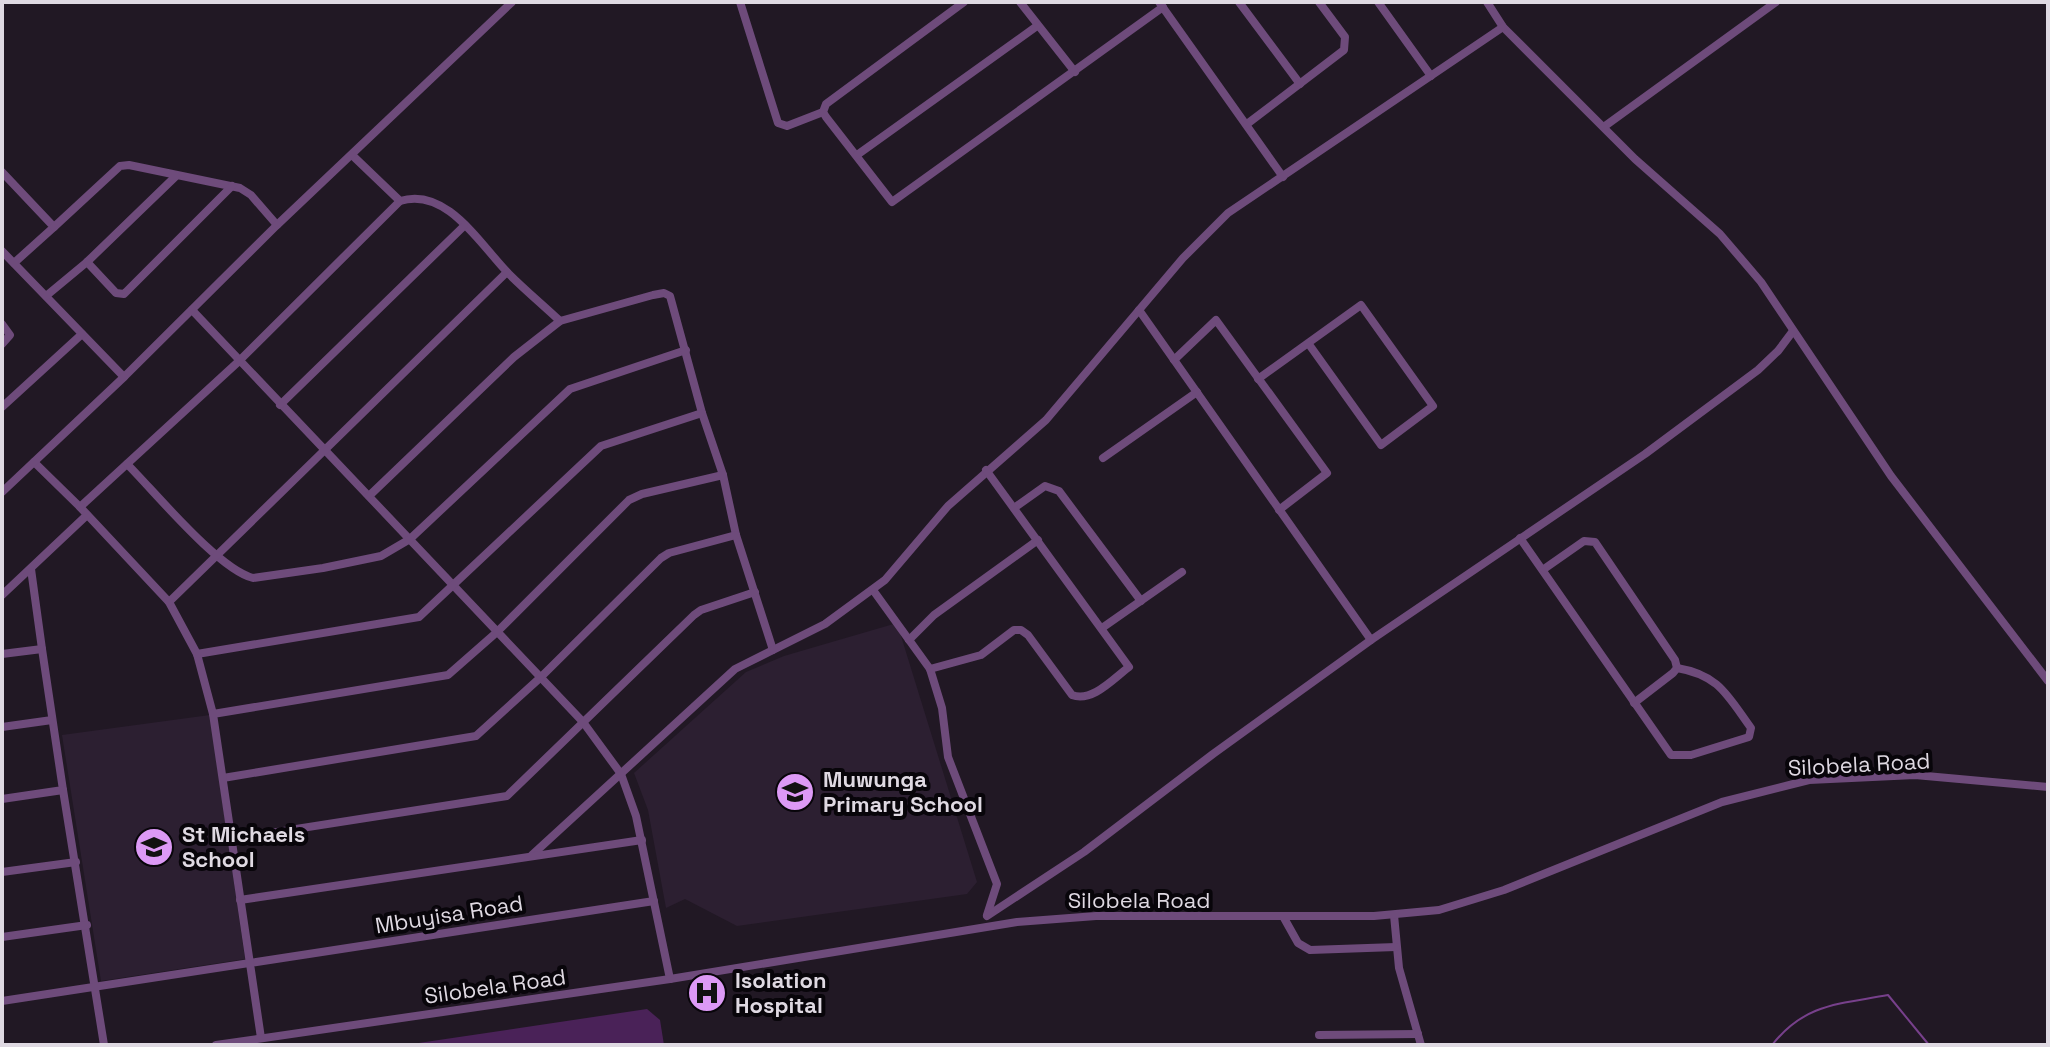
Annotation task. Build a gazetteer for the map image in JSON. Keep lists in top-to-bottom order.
{
  "streets": {
    "street": ["Silobela Road", "Mbuyisa Road"]
  },
  "places": {
    "school or university": ["Muwunga Primary School", "St Michaels School"],
    "hospital": ["Isolation Hospital"]
  }
}
